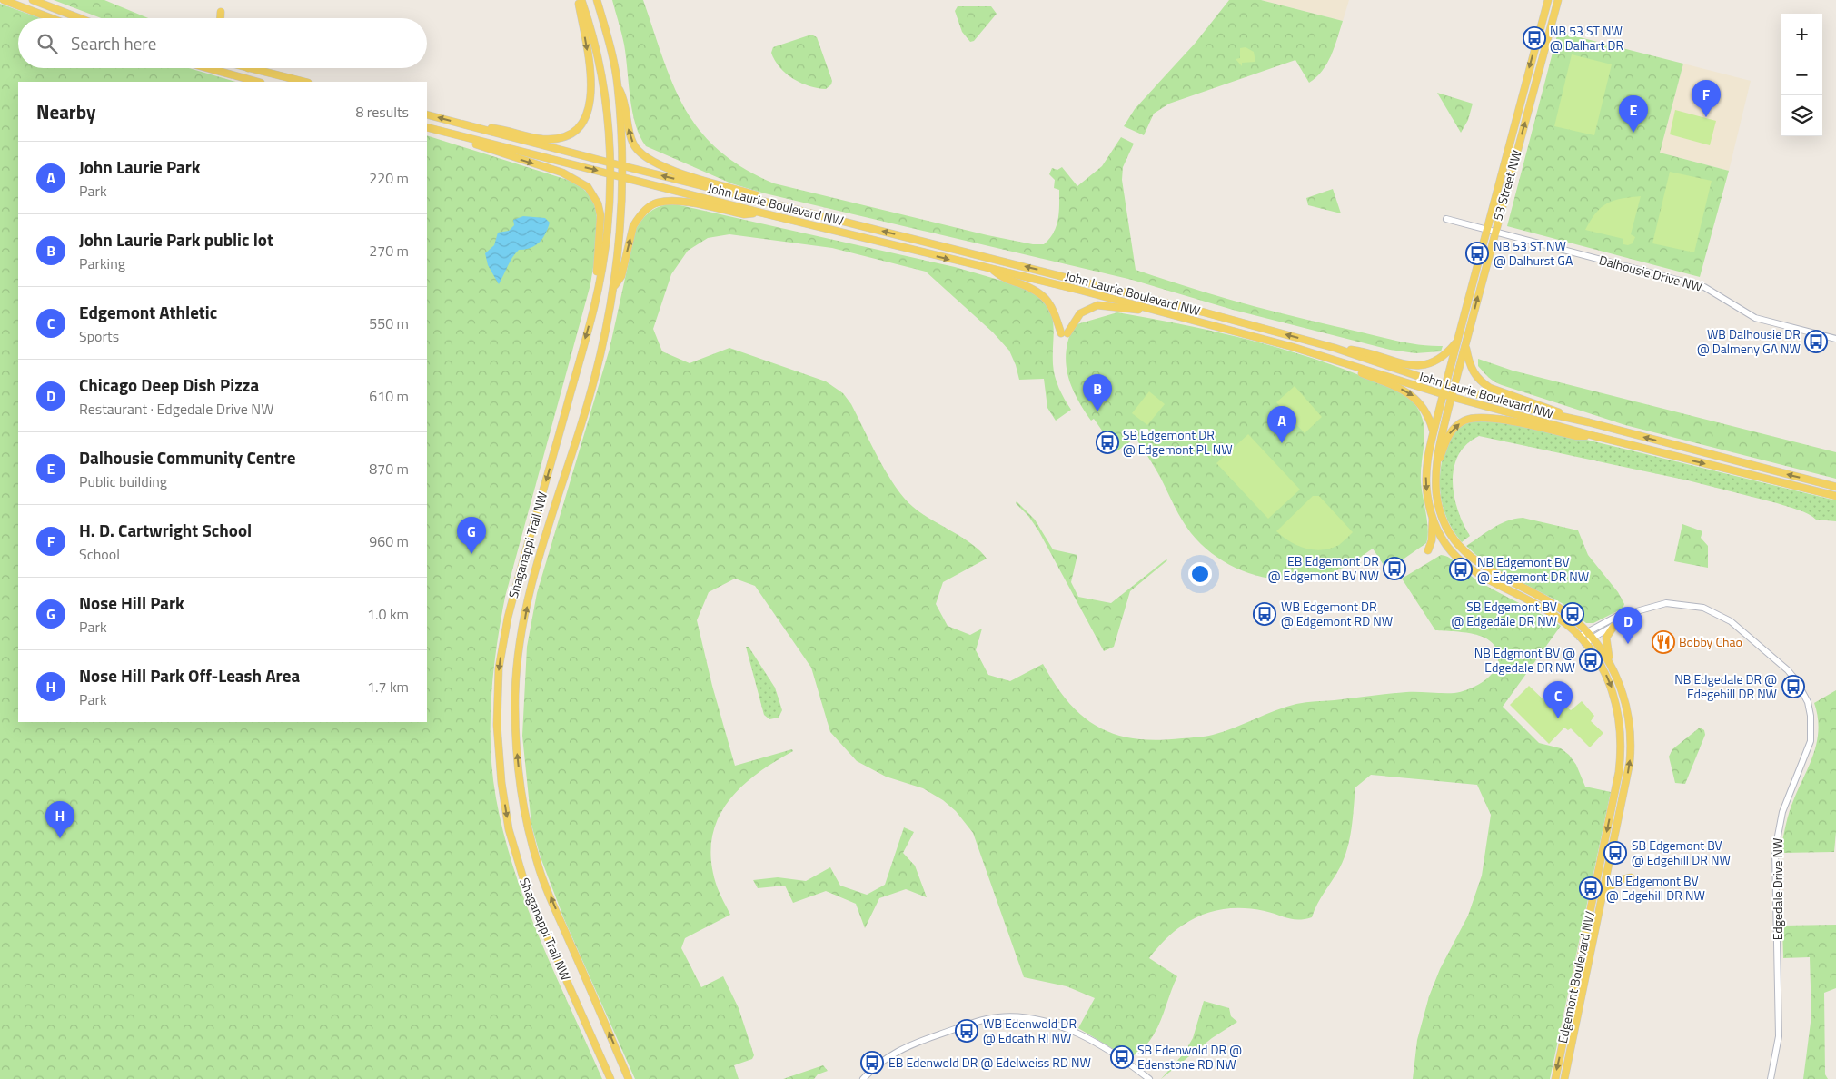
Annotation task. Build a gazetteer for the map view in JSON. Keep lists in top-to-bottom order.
{
  "streets": {
    "main road": [
      "53 Street NW",
      "John Laurie Boulevard NW",
      "Shaganappi Trail NW",
      "Edgemont Boulevard NW"
    ],
    "street": ["Dalhousie Drive NW", "Edgedale Drive NW"]
  },
  "crossings": [
    ["53 Street NW", "John Laurie Boulevard NW"],
    ["53 Street NW", "Dalhousie Drive NW"],
    ["53 Street NW", "Edgemont Boulevard NW"],
    ["John Laurie Boulevard NW", "Shaganappi Trail NW"],
    ["John Laurie Boulevard NW", "Edgemont Boulevard NW"],
    ["Edgedale Drive NW", "Edgemont Boulevard NW"]
  ],
  "places": {
    "bus stop": [
      "NB 53 ST NW @ Dalhart DR",
      "NB 53 ST NW @ Dalhurst GA",
      "WB Dalhousie DR @ Dalmeny GA NW",
      "SB Edgemont DR @ Edgemont PL NW",
      "EB Edgemont DR @ Edgemont BV NW",
      "NB Edgemont BV @ Edgemont DR NW",
      "WB Edgemont DR @ Edgemont RD NW",
      "SB Edgemont BV @ Edgedale DR NW",
      "NB Edgmont BV @ Edgedale DR NW",
      "NB Edgedale DR @ Edegehill DR NW",
      "SB Edgemont BV @ Edgehill DR NW",
      "NB Edgemont BV @ Edgehill DR NW",
      "WB Edenwold DR @ Edcath RI NW",
      "SB Edenwold DR @ Edenstone RD NW",
      "EB Edenwold DR @ Edelweiss RD NW"
    ],
    "restaurant": ["Bobby Chao"]
  },
  "page": {
    "map_buttons": ["+", "−"],
    "search": "Search here",
    "pins": [
      "F",
      "E",
      "B",
      "A",
      "G",
      "D",
      "C",
      "H"
    ],
    "heading": ["Nearby", "8 results"],
    "list": [
      {
        "mark": "A",
        "name": "John Laurie Park",
        "note": "Park",
        "value": "220 m"
      },
      {
        "mark": "B",
        "name": "John Laurie Park public lot",
        "note": "Parking",
        "value": "270 m"
      },
      {
        "mark": "C",
        "name": "Edgemont Athletic",
        "note": "Sports",
        "value": "550 m"
      },
      {
        "mark": "D",
        "name": "Chicago Deep Dish Pizza",
        "note": "Restaurant · Edgedale Drive NW",
        "value": "610 m"
      },
      {
        "mark": "E",
        "name": "Dalhousie Community Centre",
        "note": "Public building",
        "value": "870 m"
      },
      {
        "mark": "F",
        "name": "H. D. Cartwright School",
        "note": "School",
        "value": "960 m"
      },
      {
        "mark": "G",
        "name": "Nose Hill Park",
        "note": "Park",
        "value": "1.0 km"
      },
      {
        "mark": "H",
        "name": "Nose Hill Park Off-Leash Area",
        "note": "Park",
        "value": "1.7 km"
      }
    ]
  }
}
